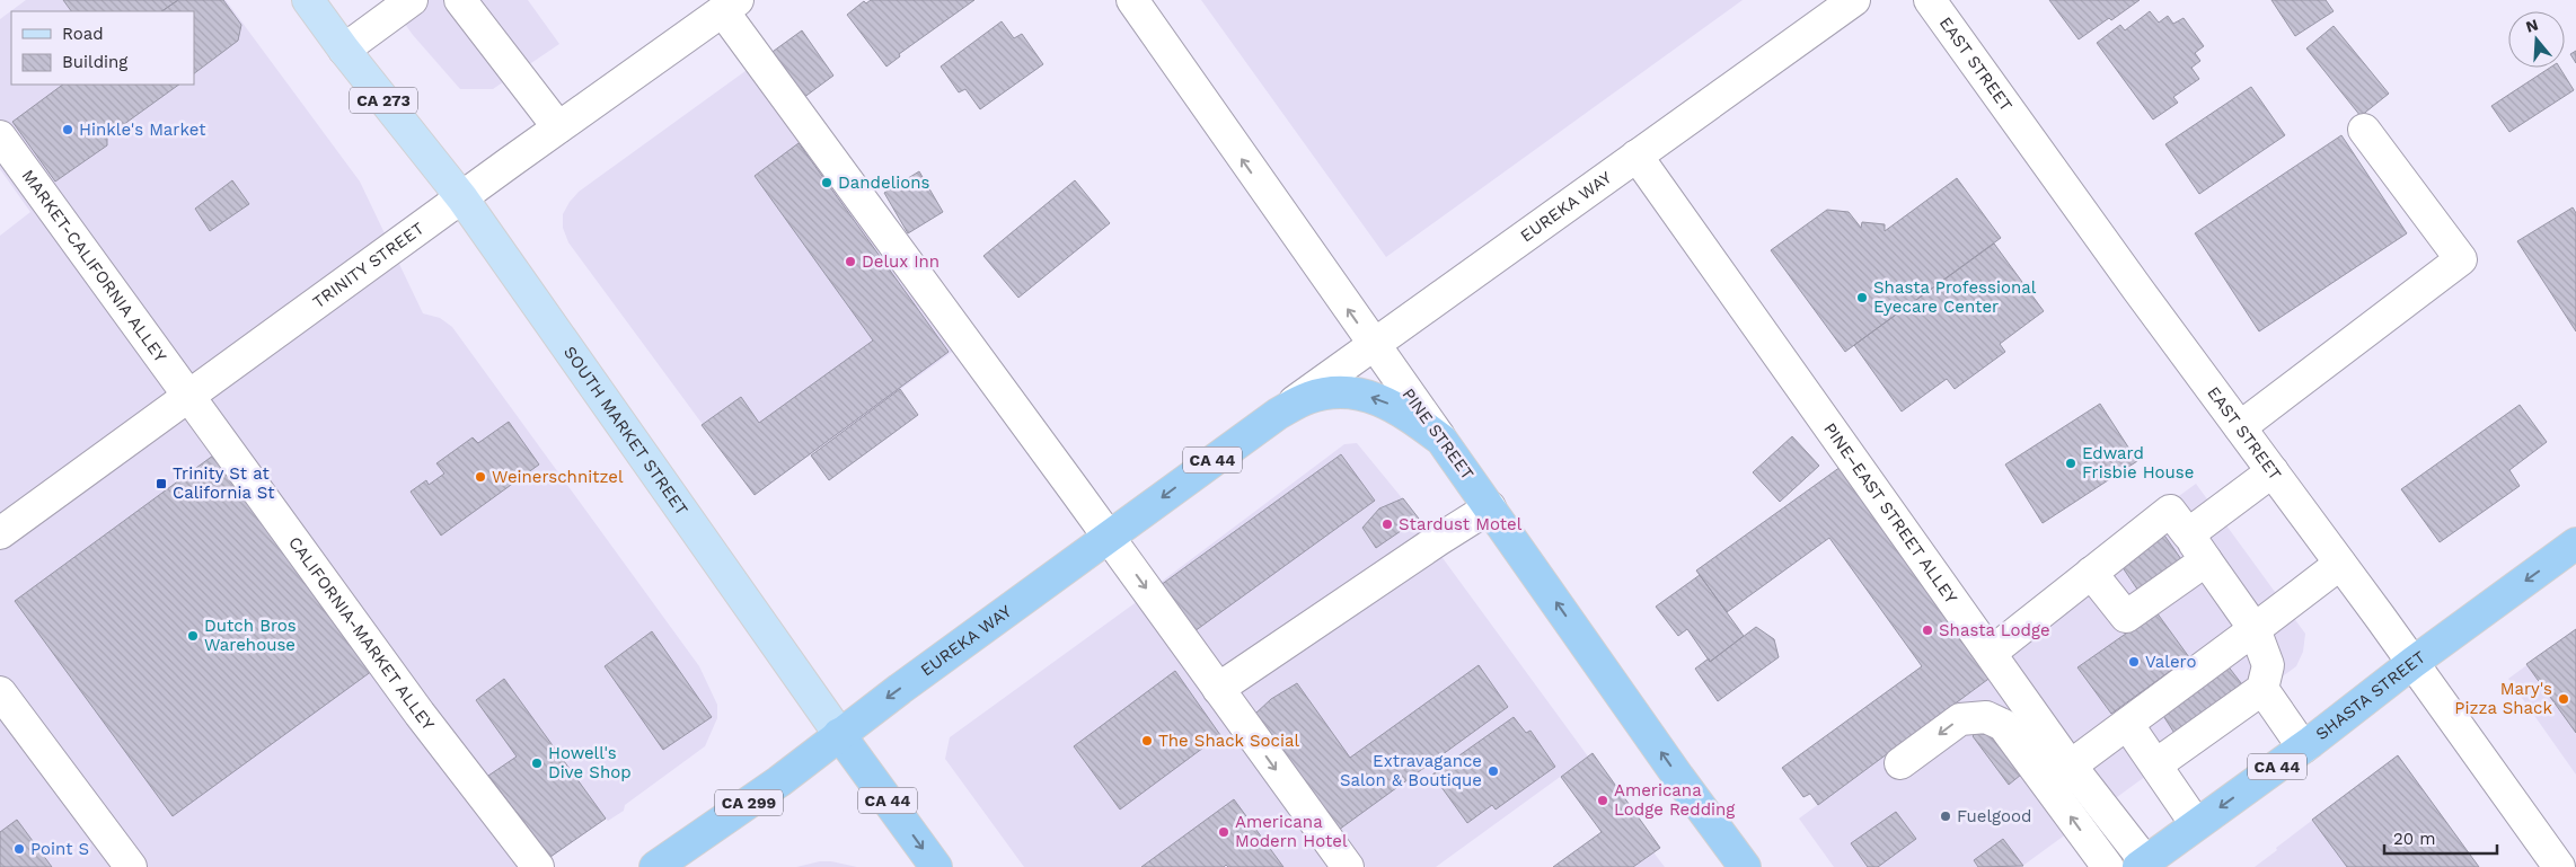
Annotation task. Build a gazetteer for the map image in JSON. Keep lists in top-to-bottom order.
{
  "streets": {
    "highway": [
      "EUREKA WAY",
      "SOUTH MARKET STREET",
      "PINE STREET",
      "CA 44",
      "SHASTA STREET",
      "CA 299"
    ],
    "main road": ["CA 273"],
    "street": [
      "EAST STREET",
      "MARKET-CALIFORNIA ALLEY",
      "TRINITY STREET",
      "PINE–EAST STREET ALLEY",
      "CALIFORNIA-MARKET ALLEY"
    ]
  },
  "crossings": [
    ["EAST STREET", "SHASTA STREET"],
    ["EUREKA WAY", "SOUTH MARKET STREET"],
    ["EUREKA WAY", "PINE STREET"],
    ["EUREKA WAY", "PINE–EAST STREET ALLEY"],
    ["MARKET-CALIFORNIA ALLEY", "TRINITY STREET"],
    ["MARKET-CALIFORNIA ALLEY", "CALIFORNIA-MARKET ALLEY"],
    ["TRINITY STREET", "SOUTH MARKET STREET"],
    ["TRINITY STREET", "CALIFORNIA-MARKET ALLEY"],
    ["PINE–EAST STREET ALLEY", "SHASTA STREET"]
  ],
  "one_way": ["PINE STREET", "SHASTA STREET"],
  "places": {
    "other": [
      "Hinkle's Market",
      "Dandelions",
      "Delux Inn",
      "Shasta Professional Eyecare Center",
      "Edward Frisbie House",
      "Weinerschnitzel",
      "Stardust Motel",
      "Shasta Lodge",
      "Dutch Bros Warehouse",
      "Valero",
      "Mary's Pizza Shack",
      "The Shack Social",
      "Howell's Dive Shop",
      "Extravagance Salon & Boutique",
      "Americana Lodge Redding",
      "Fuelgood",
      "Americana Modern Hotel",
      "Point S"
    ],
    "transit": ["Trinity St at California St"]
  },
  "legend": ["Road", "Building"],
  "scale_bar": "20 m",
  "north": "top"
}
